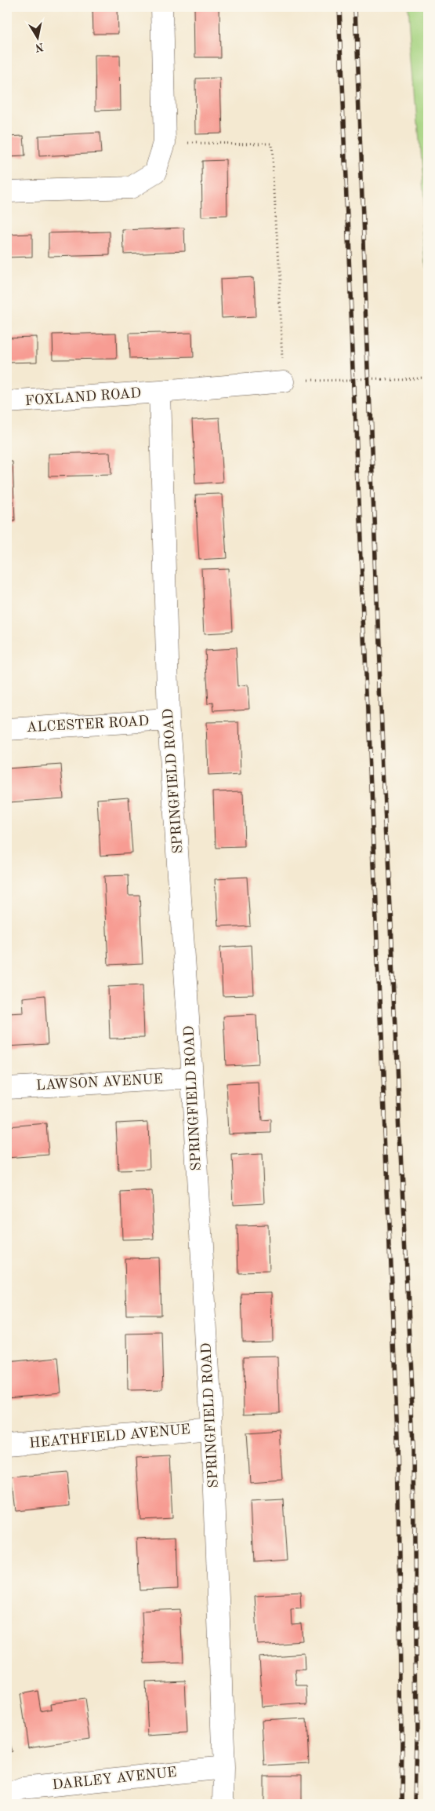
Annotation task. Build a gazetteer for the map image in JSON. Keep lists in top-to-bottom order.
{
  "streets": {
    "street": [
      "FOXLAND ROAD",
      "ALCESTER ROAD",
      "SPRINGFIELD ROAD",
      "LAWSON AVENUE",
      "HEATHFIELD AVENUE",
      "DARLEY AVENUE"
    ]
  },
  "crossings": [
    ["FOXLAND ROAD", "SPRINGFIELD ROAD"],
    ["ALCESTER ROAD", "SPRINGFIELD ROAD"],
    ["SPRINGFIELD ROAD", "LAWSON AVENUE"],
    ["SPRINGFIELD ROAD", "HEATHFIELD AVENUE"],
    ["SPRINGFIELD ROAD", "DARLEY AVENUE"]
  ],
  "north": "bottom"
}
